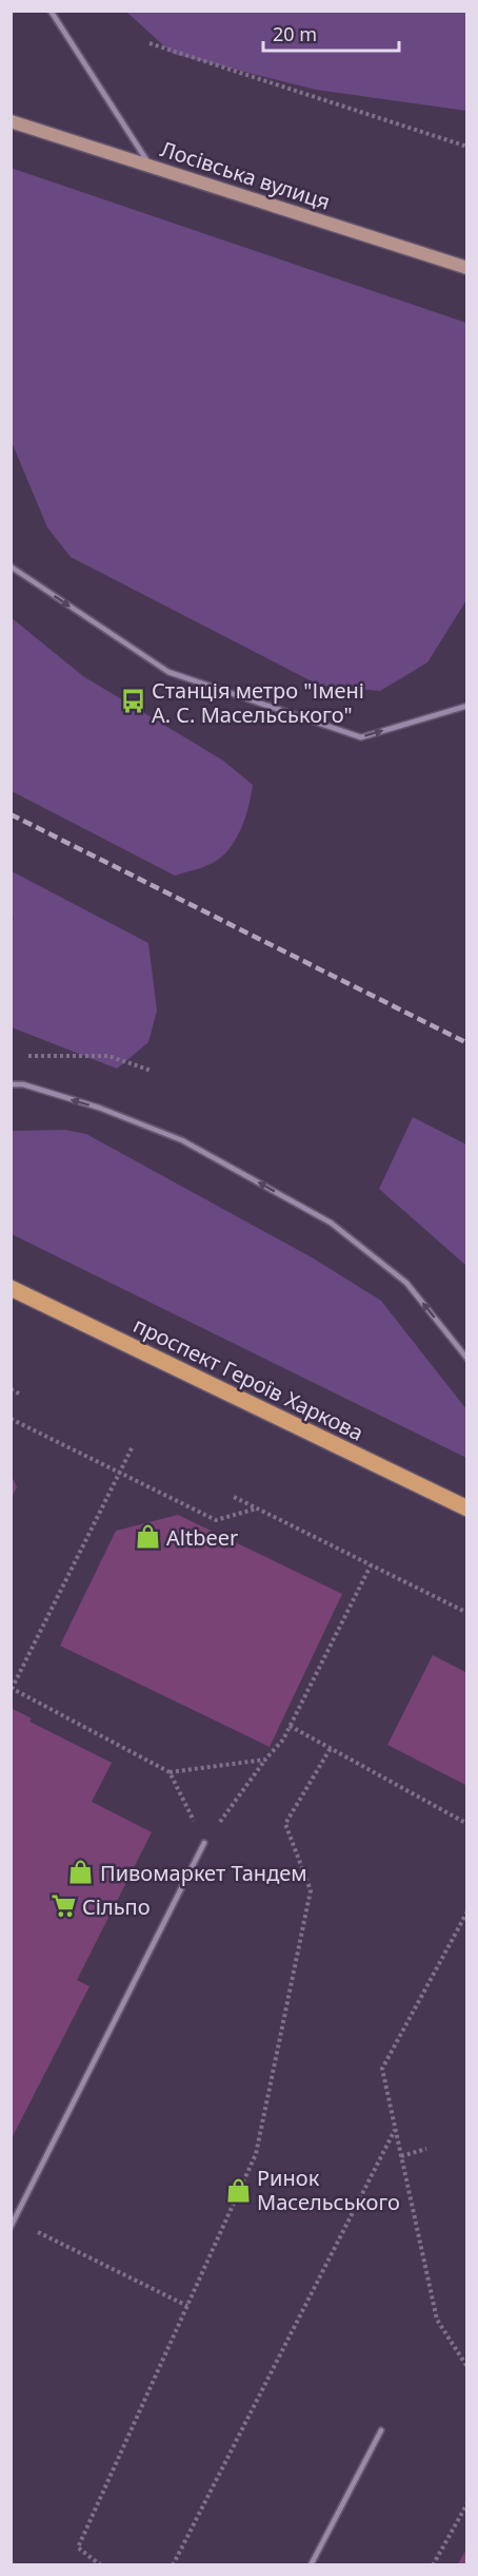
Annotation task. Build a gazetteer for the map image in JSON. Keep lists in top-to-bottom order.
{
  "streets": {
    "main road": ["Лосівська вулиця", "проспект Героїв Харкова"]
  },
  "places": {
    "bus stop": ["Станція метро \"Імені А. С. Масельського\""],
    "shop": ["Altbeer", "Пивомаркет Тандем", "Ринок Масельського"],
    "supermarket": ["Сільпо"]
  },
  "scale_bar": "20 m"
}
